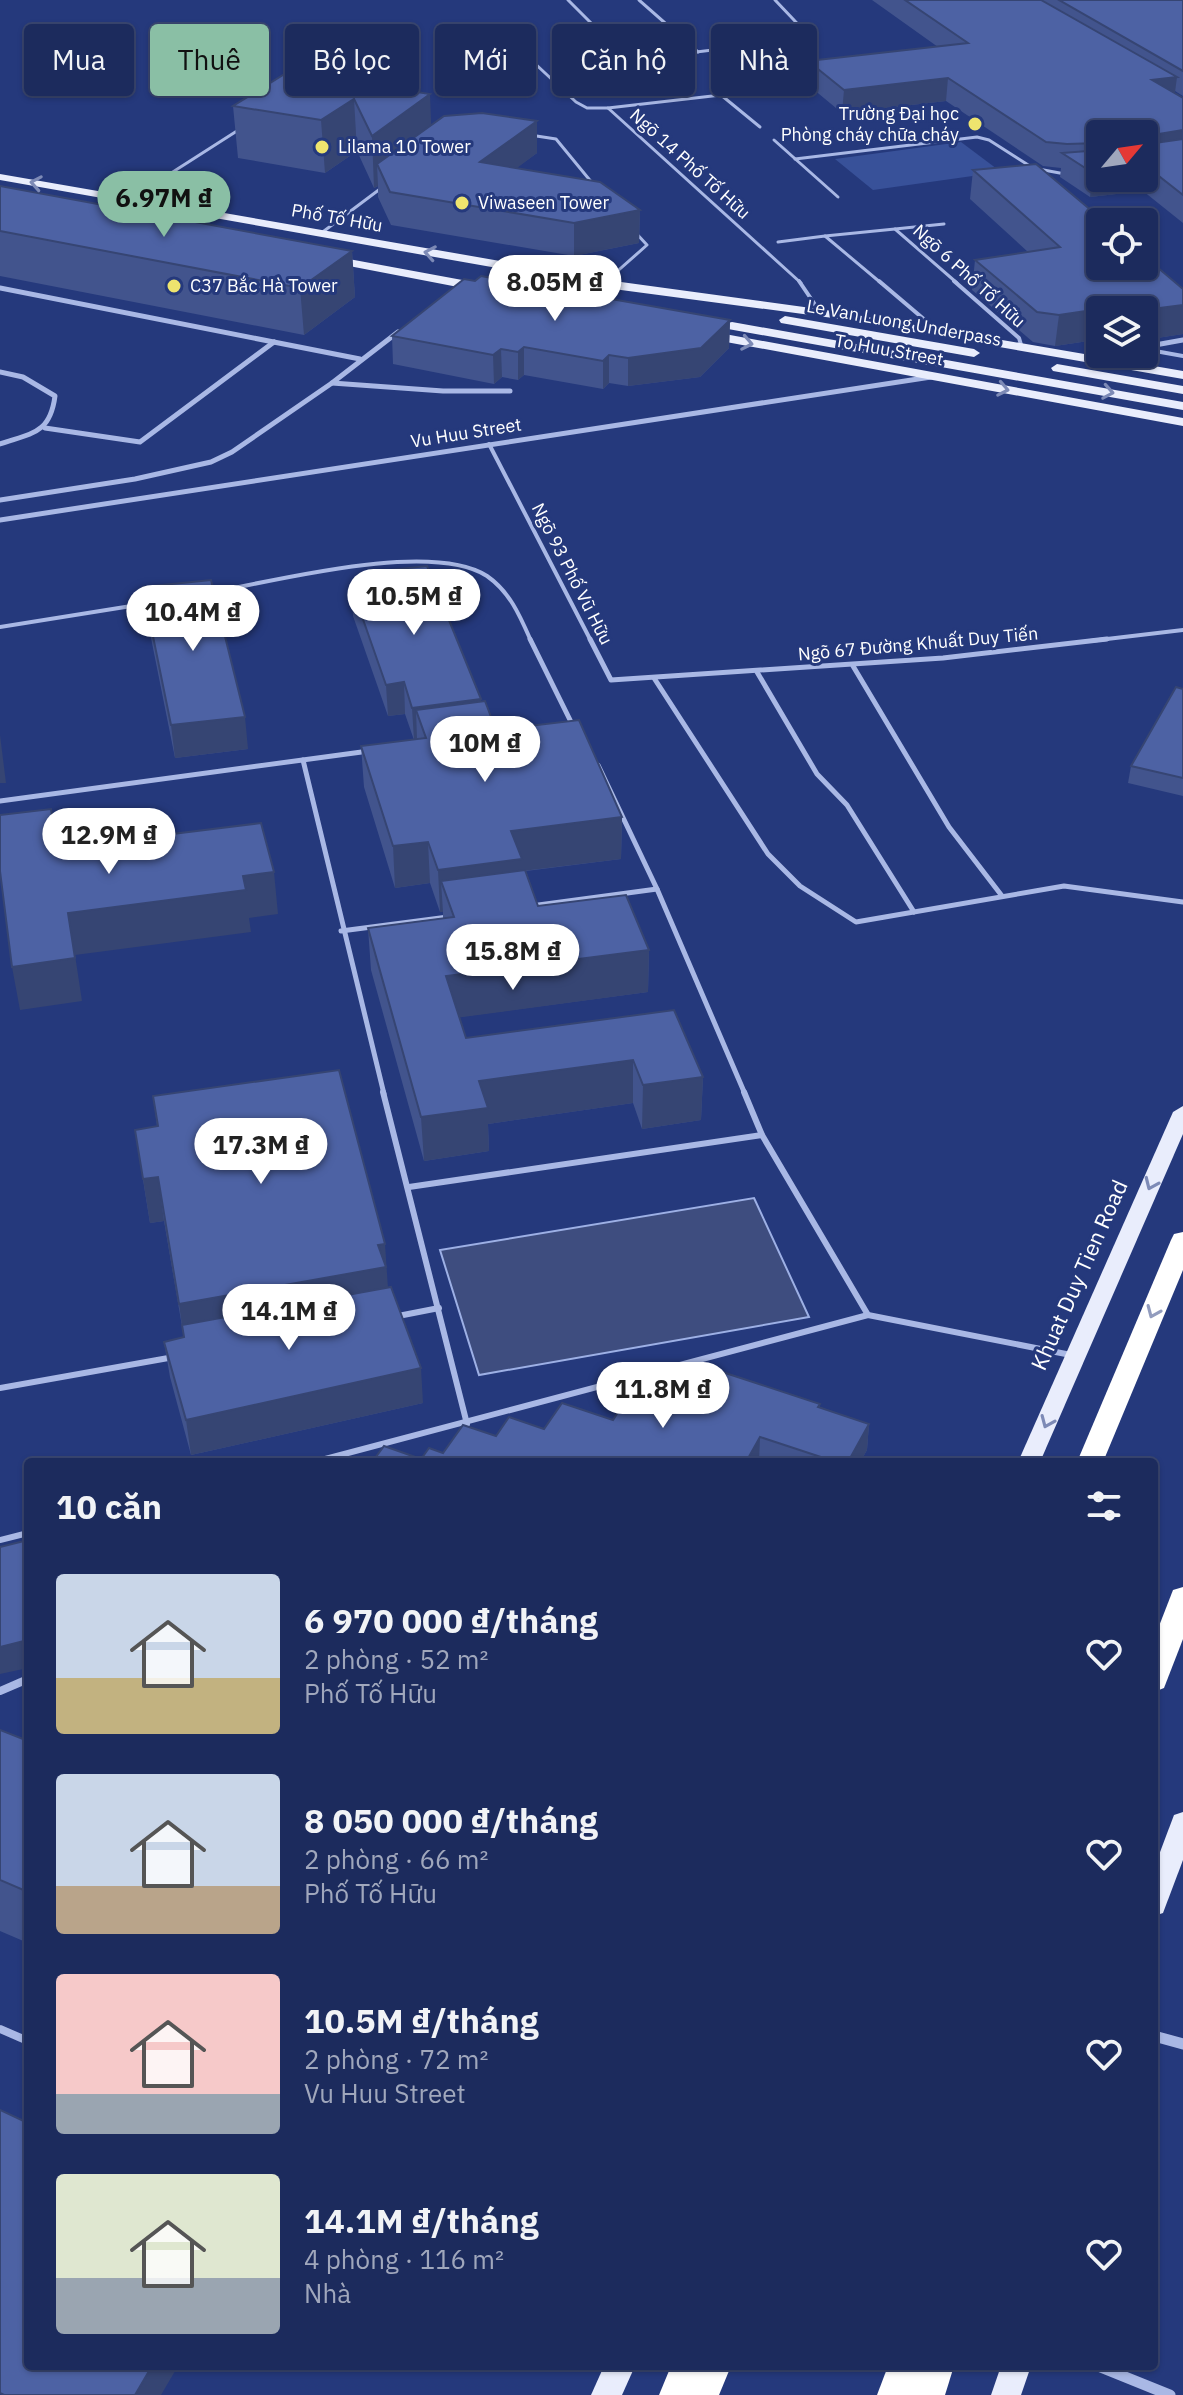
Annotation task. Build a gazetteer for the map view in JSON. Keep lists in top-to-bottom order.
{
  "streets": {
    "main road": [
      "Phố Tố Hữu",
      "Le Van Luong Underpass",
      "To Huu Street",
      "Khuat Duy Tien Road"
    ],
    "street": ["Vu Huu Street"],
    "lane": [
      "Ngõ 14 Phố Tố Hữu",
      "Ngõ 6 Phố Tố Hữu",
      "Ngõ 93 Phố Vũ Hữu",
      "Ngõ 67 Đường Khuất Duy Tiến"
    ]
  },
  "crossings": [
    ["Ngõ 14 Phố Tố Hữu", "To Huu Street"],
    ["Phố Tố Hữu", "Le Van Luong Underpass"],
    ["Phố Tố Hữu", "To Huu Street"],
    ["Ngõ 6 Phố Tố Hữu", "To Huu Street"],
    ["Le Van Luong Underpass", "To Huu Street"],
    ["To Huu Street", "Vu Huu Street"],
    ["Vu Huu Street", "Ngõ 93 Phố Vũ Hữu"],
    ["Ngõ 93 Phố Vũ Hữu", "Ngõ 67 Đường Khuất Duy Tiến"]
  ],
  "one_way": ["Khuat Duy Tien Road"],
  "places": [
    "Trường Đại học Phòng cháy chữa cháy",
    "Lilama 10 Tower",
    "Viwaseen Tower",
    "C37 Bắc Hà Tower"
  ],
  "north": "top right",
  "page": {
    "chip": [
      "Mua",
      "Thuê",
      "Bộ lọc",
      "Mới",
      "Căn hộ",
      "Nhà"
    ],
    "price": [
      "6.97M ₫",
      "8.05M ₫",
      "10.5M ₫",
      "10.4M ₫",
      "10M ₫",
      "12.9M ₫",
      "15.8M ₫",
      "17.3M ₫",
      "14.1M ₫",
      "11.8M ₫"
    ],
    "heading": "10 căn",
    "list": [
      {
        "name": "6 970 000 ₫/tháng",
        "note": "2 phòng · 52 m² · Phố Tố Hữu"
      },
      {
        "name": "8 050 000 ₫/tháng",
        "note": "2 phòng · 66 m² · Phố Tố Hữu"
      },
      {
        "name": "10.5M ₫/tháng",
        "note": "2 phòng · 72 m² · Vu Huu Street"
      },
      {
        "name": "14.1M ₫/tháng",
        "note": "4 phòng · 116 m² · Nhà"
      }
    ]
  }
}
